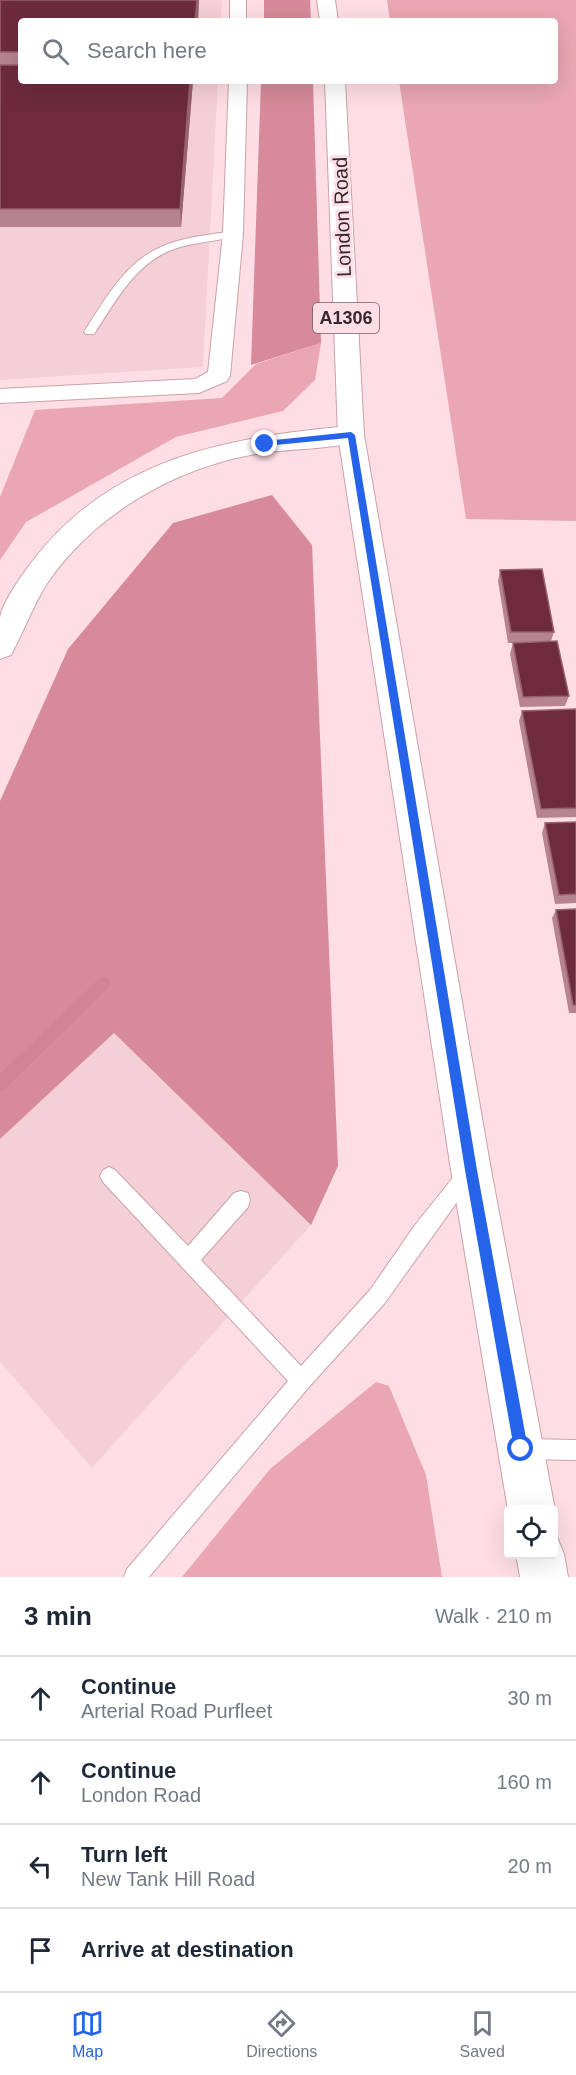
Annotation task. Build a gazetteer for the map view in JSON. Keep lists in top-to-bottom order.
{
  "streets": {
    "main road": ["London Road", "A1306"]
  },
  "crossings": [
    ["London Road", "A1306"]
  ],
  "page": {
    "search": "Search here",
    "heading": ["3 min", "Walk · 210 m"],
    "list": [
      ["Continue", "Arterial Road Purfleet", "30 m"],
      ["Continue", "London Road", "160 m"],
      ["Turn left", "New Tank Hill Road", "20 m"],
      "Arrive at destination"
    ],
    "nav": ["Map", "Directions", "Saved"]
  }
}
